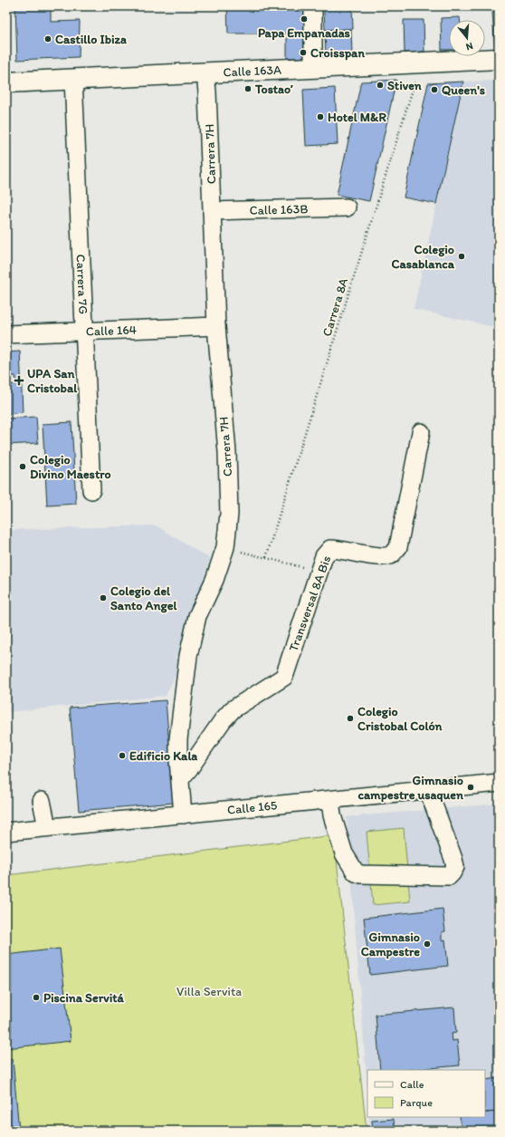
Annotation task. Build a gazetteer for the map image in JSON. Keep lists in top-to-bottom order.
{
  "streets": {
    "main road": ["Calle 163A"],
    "street": [
      "Carrera 7H",
      "Calle 163B",
      "Carrera 7G",
      "Calle 164",
      "Transversal 8A Bis",
      "Calle 165"
    ],
    "path": ["Carrera 8A"]
  },
  "crossings": [
    ["Calle 163A", "Carrera 7H"],
    ["Calle 163A", "Carrera 7G"],
    ["Calle 163A", "Carrera 8A"],
    ["Carrera 7H", "Calle 163B"],
    ["Carrera 7H", "Calle 164"],
    ["Carrera 7H", "Transversal 8A Bis"],
    ["Carrera 7H", "Calle 165"],
    ["Carrera 7G", "Calle 164"]
  ],
  "parks": ["Villa Servita"],
  "places": {
    "other": [
      "Papa Empanadas",
      "Castillo Ibiza",
      "Croisspan",
      "Stiven",
      "Tostao’",
      "Queen's",
      "Hotel M&R",
      "Colegio Casablanca",
      "Colegio Divino Maestro",
      "Colegio del Santo Angel",
      "Colegio Cristobal Colón",
      "Edificio Kala",
      "Gimnasio campestre usaquen",
      "Gimnasio Campestre",
      "Piscina Servitá"
    ],
    "health": ["UPA San Cristobal"]
  },
  "legend": ["Calle", "Parque"],
  "north": "bottom"
}
